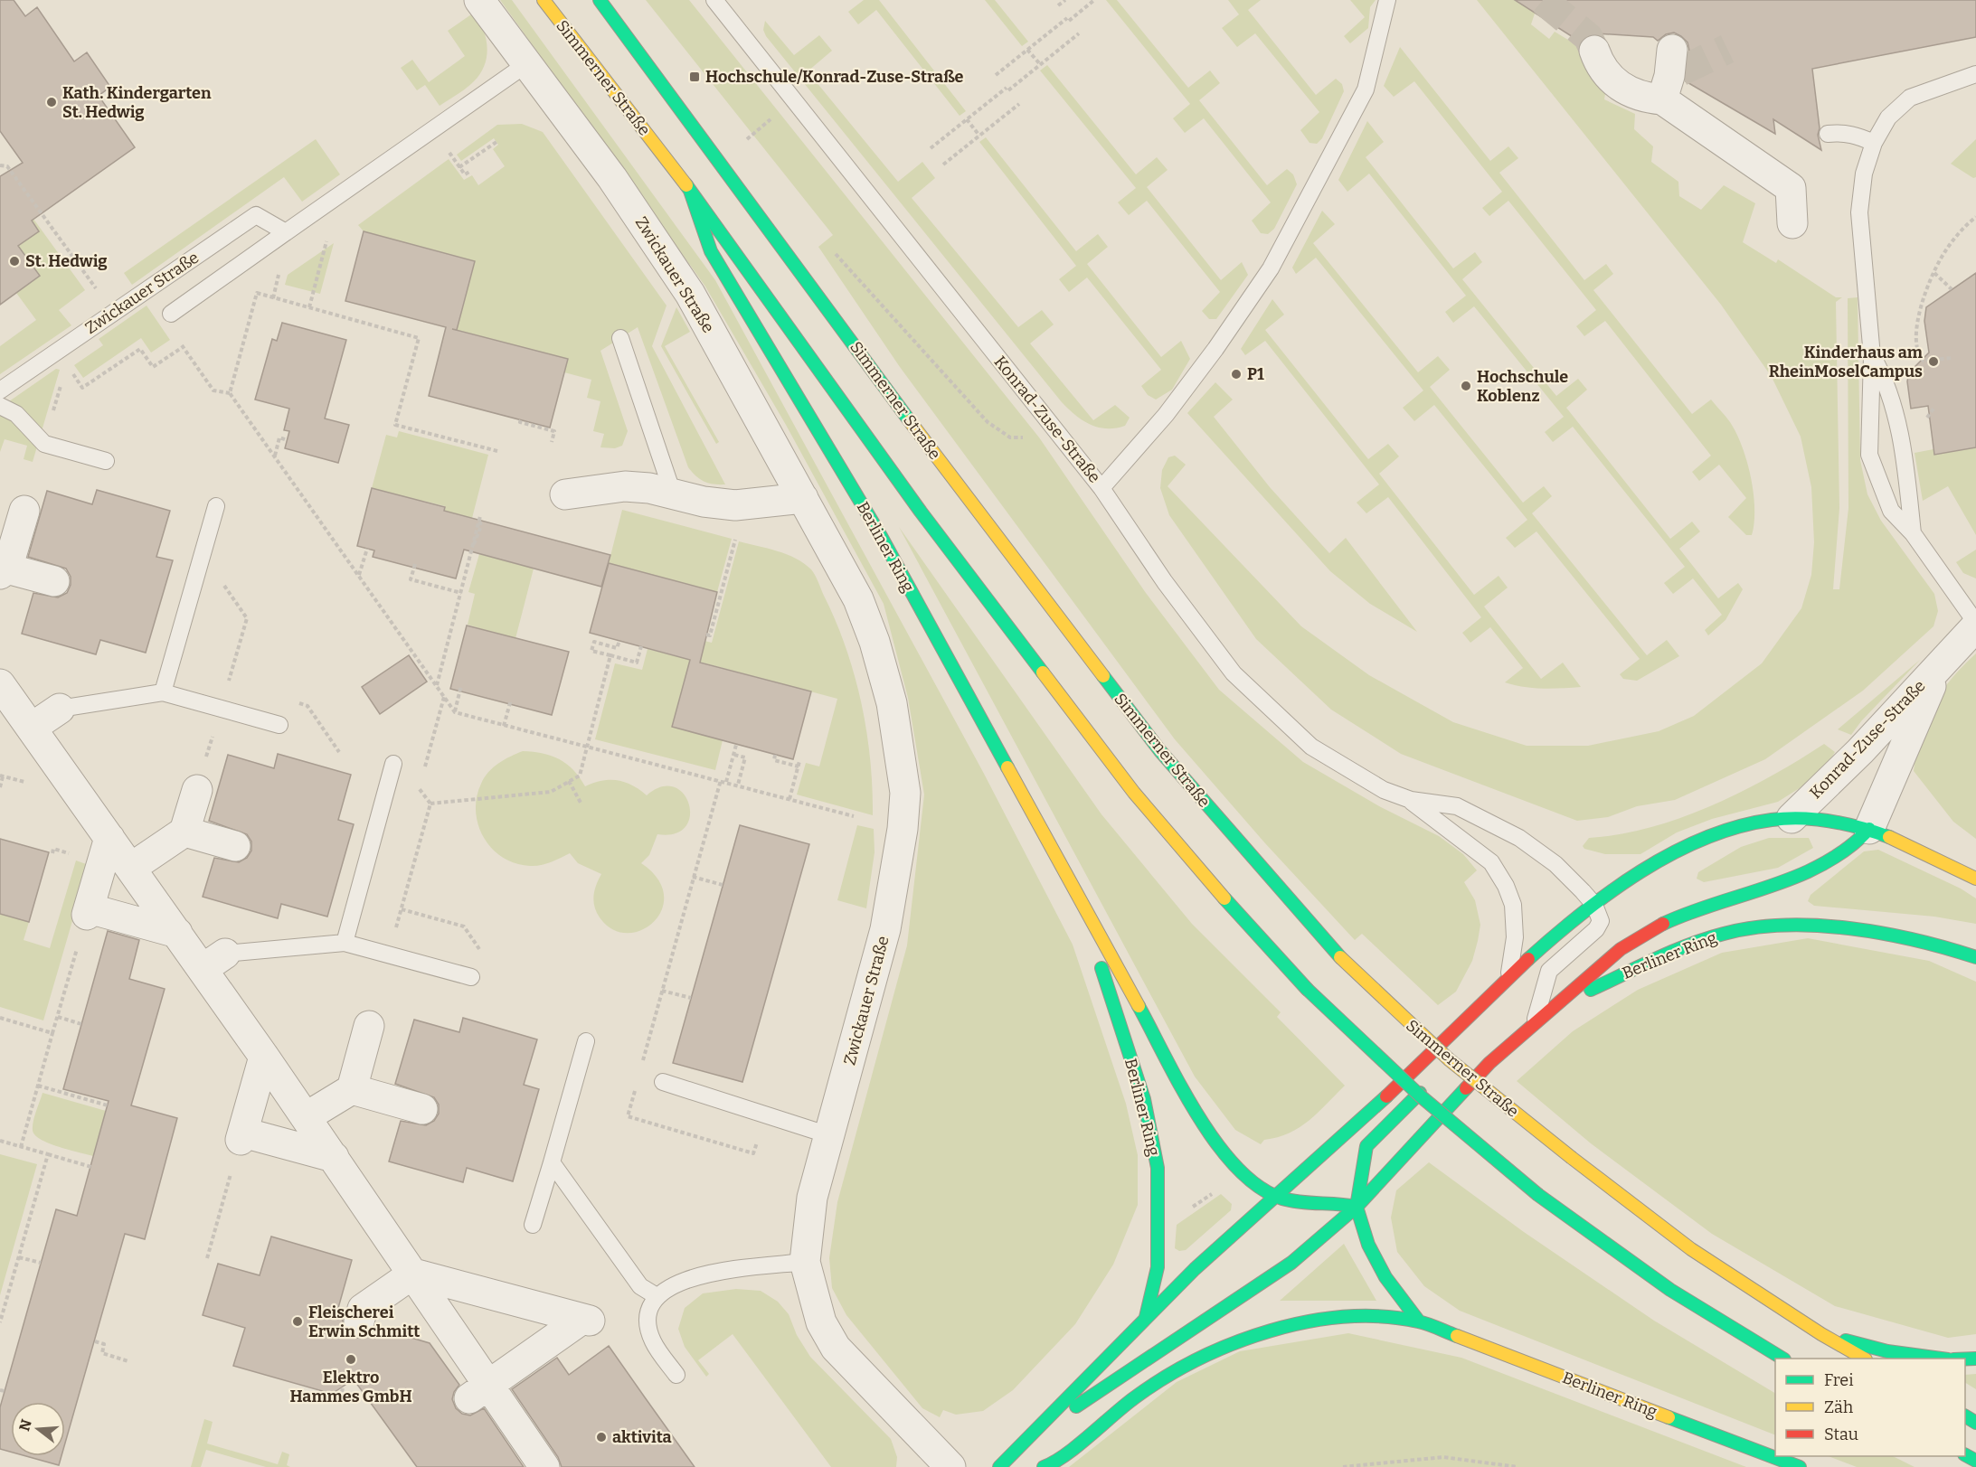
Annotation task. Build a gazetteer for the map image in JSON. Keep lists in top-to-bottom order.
{
  "streets": {
    "street": [
      "Simmerner Straße",
      "Zwickauer Straße",
      "Konrad-Zuse-Straße",
      "Berliner Ring"
    ]
  },
  "crossings": [
    ["Simmerner Straße", "Berliner Ring"],
    ["Konrad-Zuse-Straße", "Berliner Ring"]
  ],
  "places": {
    "transit": ["Hochschule/Konrad-Zuse-Straße"],
    "other": [
      "Kath. Kindergarten St. Hedwig",
      "St. Hedwig",
      "Kinderhaus am RheinMoselCampus",
      "P1",
      "Hochschule Koblenz",
      "Fleischerei Erwin Schmitt",
      "Elektro Hammes GmbH",
      "aktivita"
    ]
  },
  "legend": ["Frei", "Zäh", "Stau"],
  "north": "left"
}
